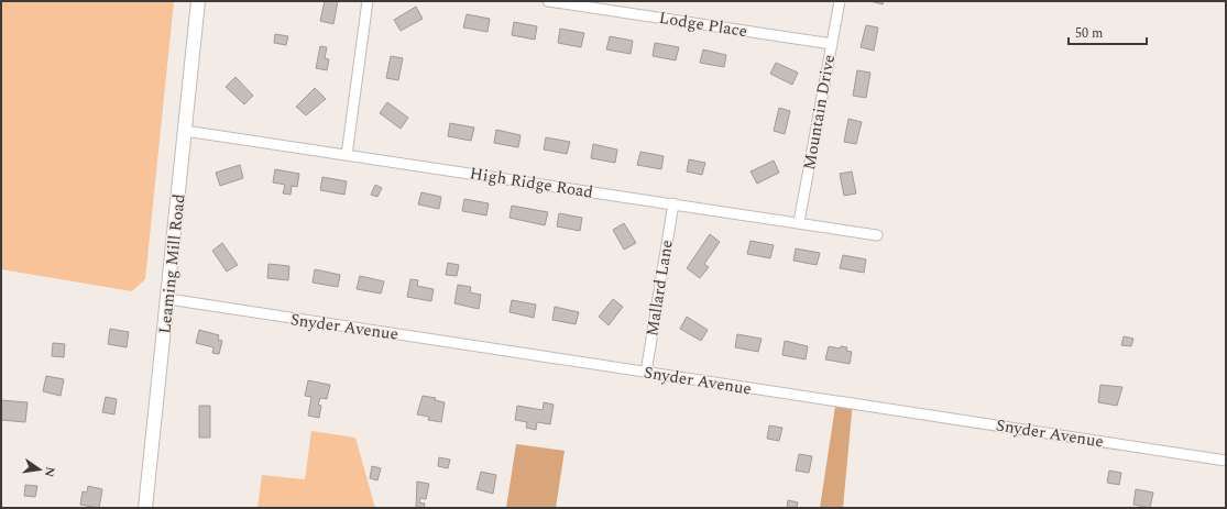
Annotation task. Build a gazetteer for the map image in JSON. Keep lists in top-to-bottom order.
{
  "streets": {
    "street": [
      "Lodge Place",
      "Mountain Drive",
      "High Ridge Road",
      "Leaming Mill Road",
      "Mallard Lane",
      "Snyder Avenue"
    ]
  },
  "crossings": [
    ["Lodge Place", "Mountain Drive"],
    ["Mountain Drive", "High Ridge Road"],
    ["High Ridge Road", "Leaming Mill Road"],
    ["High Ridge Road", "Mallard Lane"],
    ["Leaming Mill Road", "Snyder Avenue"],
    ["Mallard Lane", "Snyder Avenue"]
  ],
  "scale_bar": "50 m",
  "north": "right"
}
